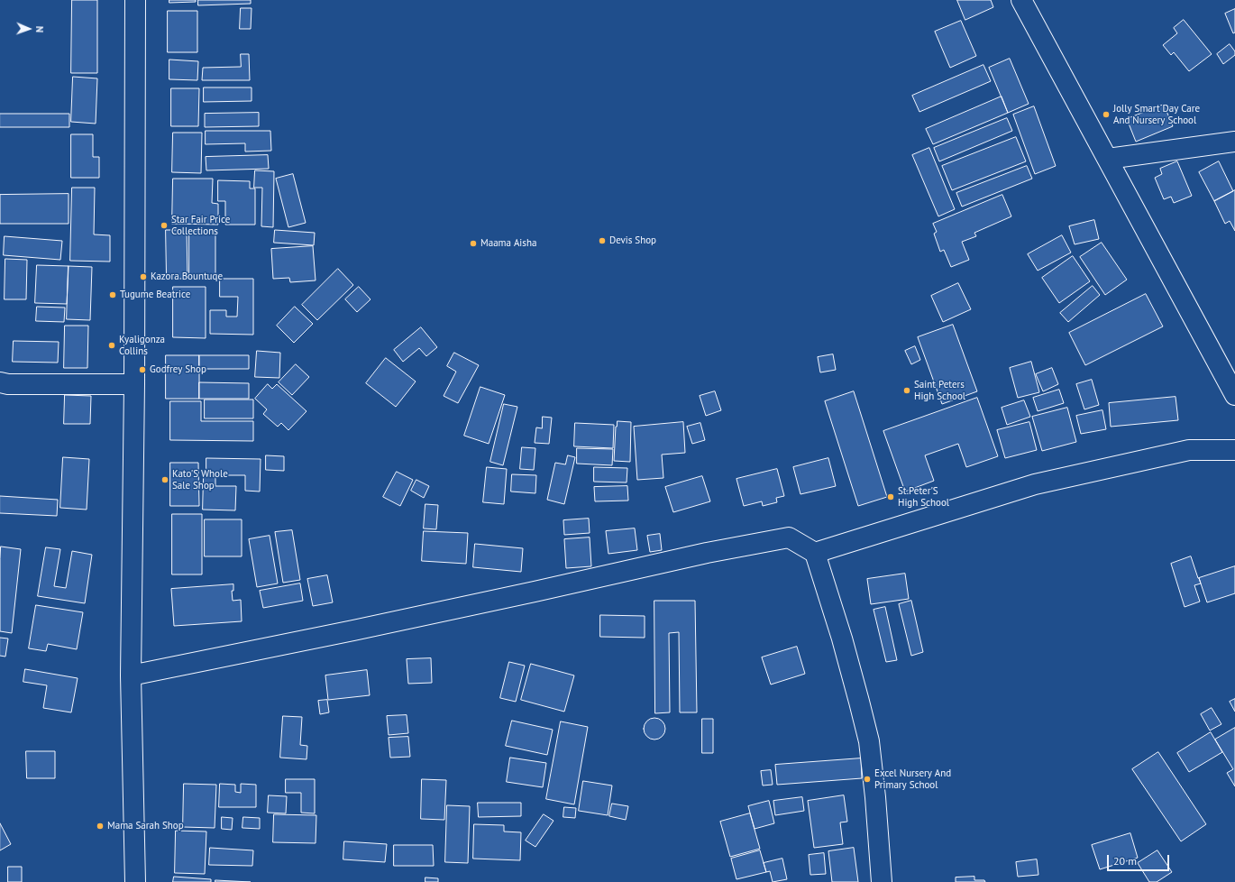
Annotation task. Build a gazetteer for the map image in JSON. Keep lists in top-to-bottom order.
{
  "places": [
    "Jolly Smart Day Care And Nursery School",
    "Star Fair Price Collections",
    "Devis Shop",
    "Maama Aisha",
    "Kazora Bountuqe",
    "Tugume Beatrice",
    "Kyaligonza Collins",
    "Godfrey Shop",
    "Saint Peters High School",
    "Kato'S Whole Sale Shop",
    "St.Peter'S High School",
    "Excel Nursery And Primary School",
    "Mama Sarah Shop"
  ],
  "scale_bar": "20 m",
  "north": "right"
}
